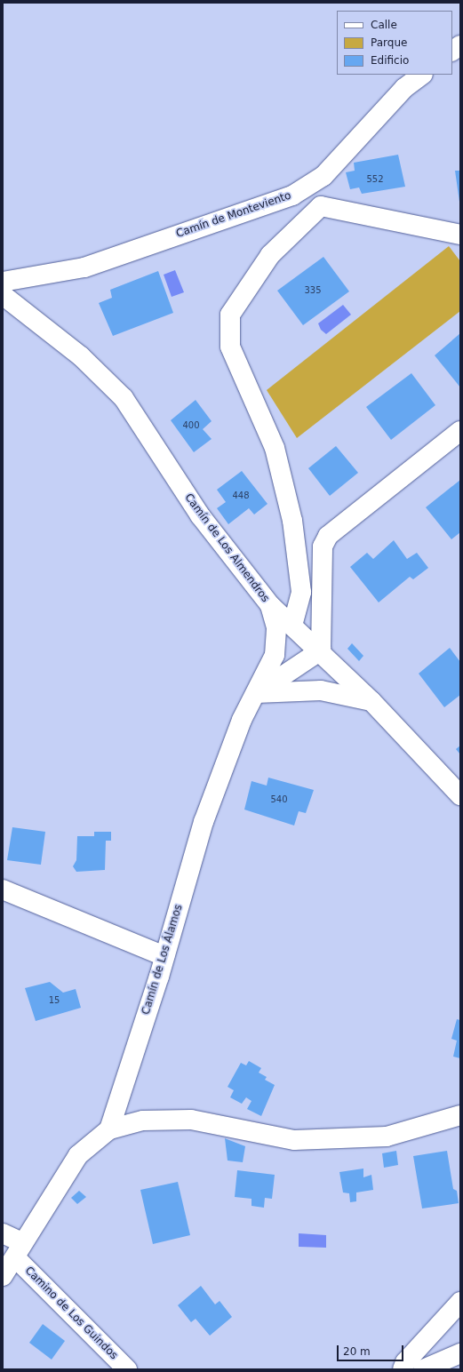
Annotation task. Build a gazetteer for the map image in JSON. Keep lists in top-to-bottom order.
{
  "streets": {
    "street": [
      "Camín de Monteviento",
      "Camín de Los Almendros",
      "Camín de Los Álamos",
      "Camino de Los Guindos"
    ]
  },
  "crossings": [
    ["Camín de Los Almendros", "Camín de Los Álamos"]
  ],
  "house_numbers": [
    "552",
    "335",
    "400",
    "448",
    "540",
    "15"
  ],
  "legend": ["Calle", "Parque", "Edificio"],
  "scale_bar": "20 m"
}
